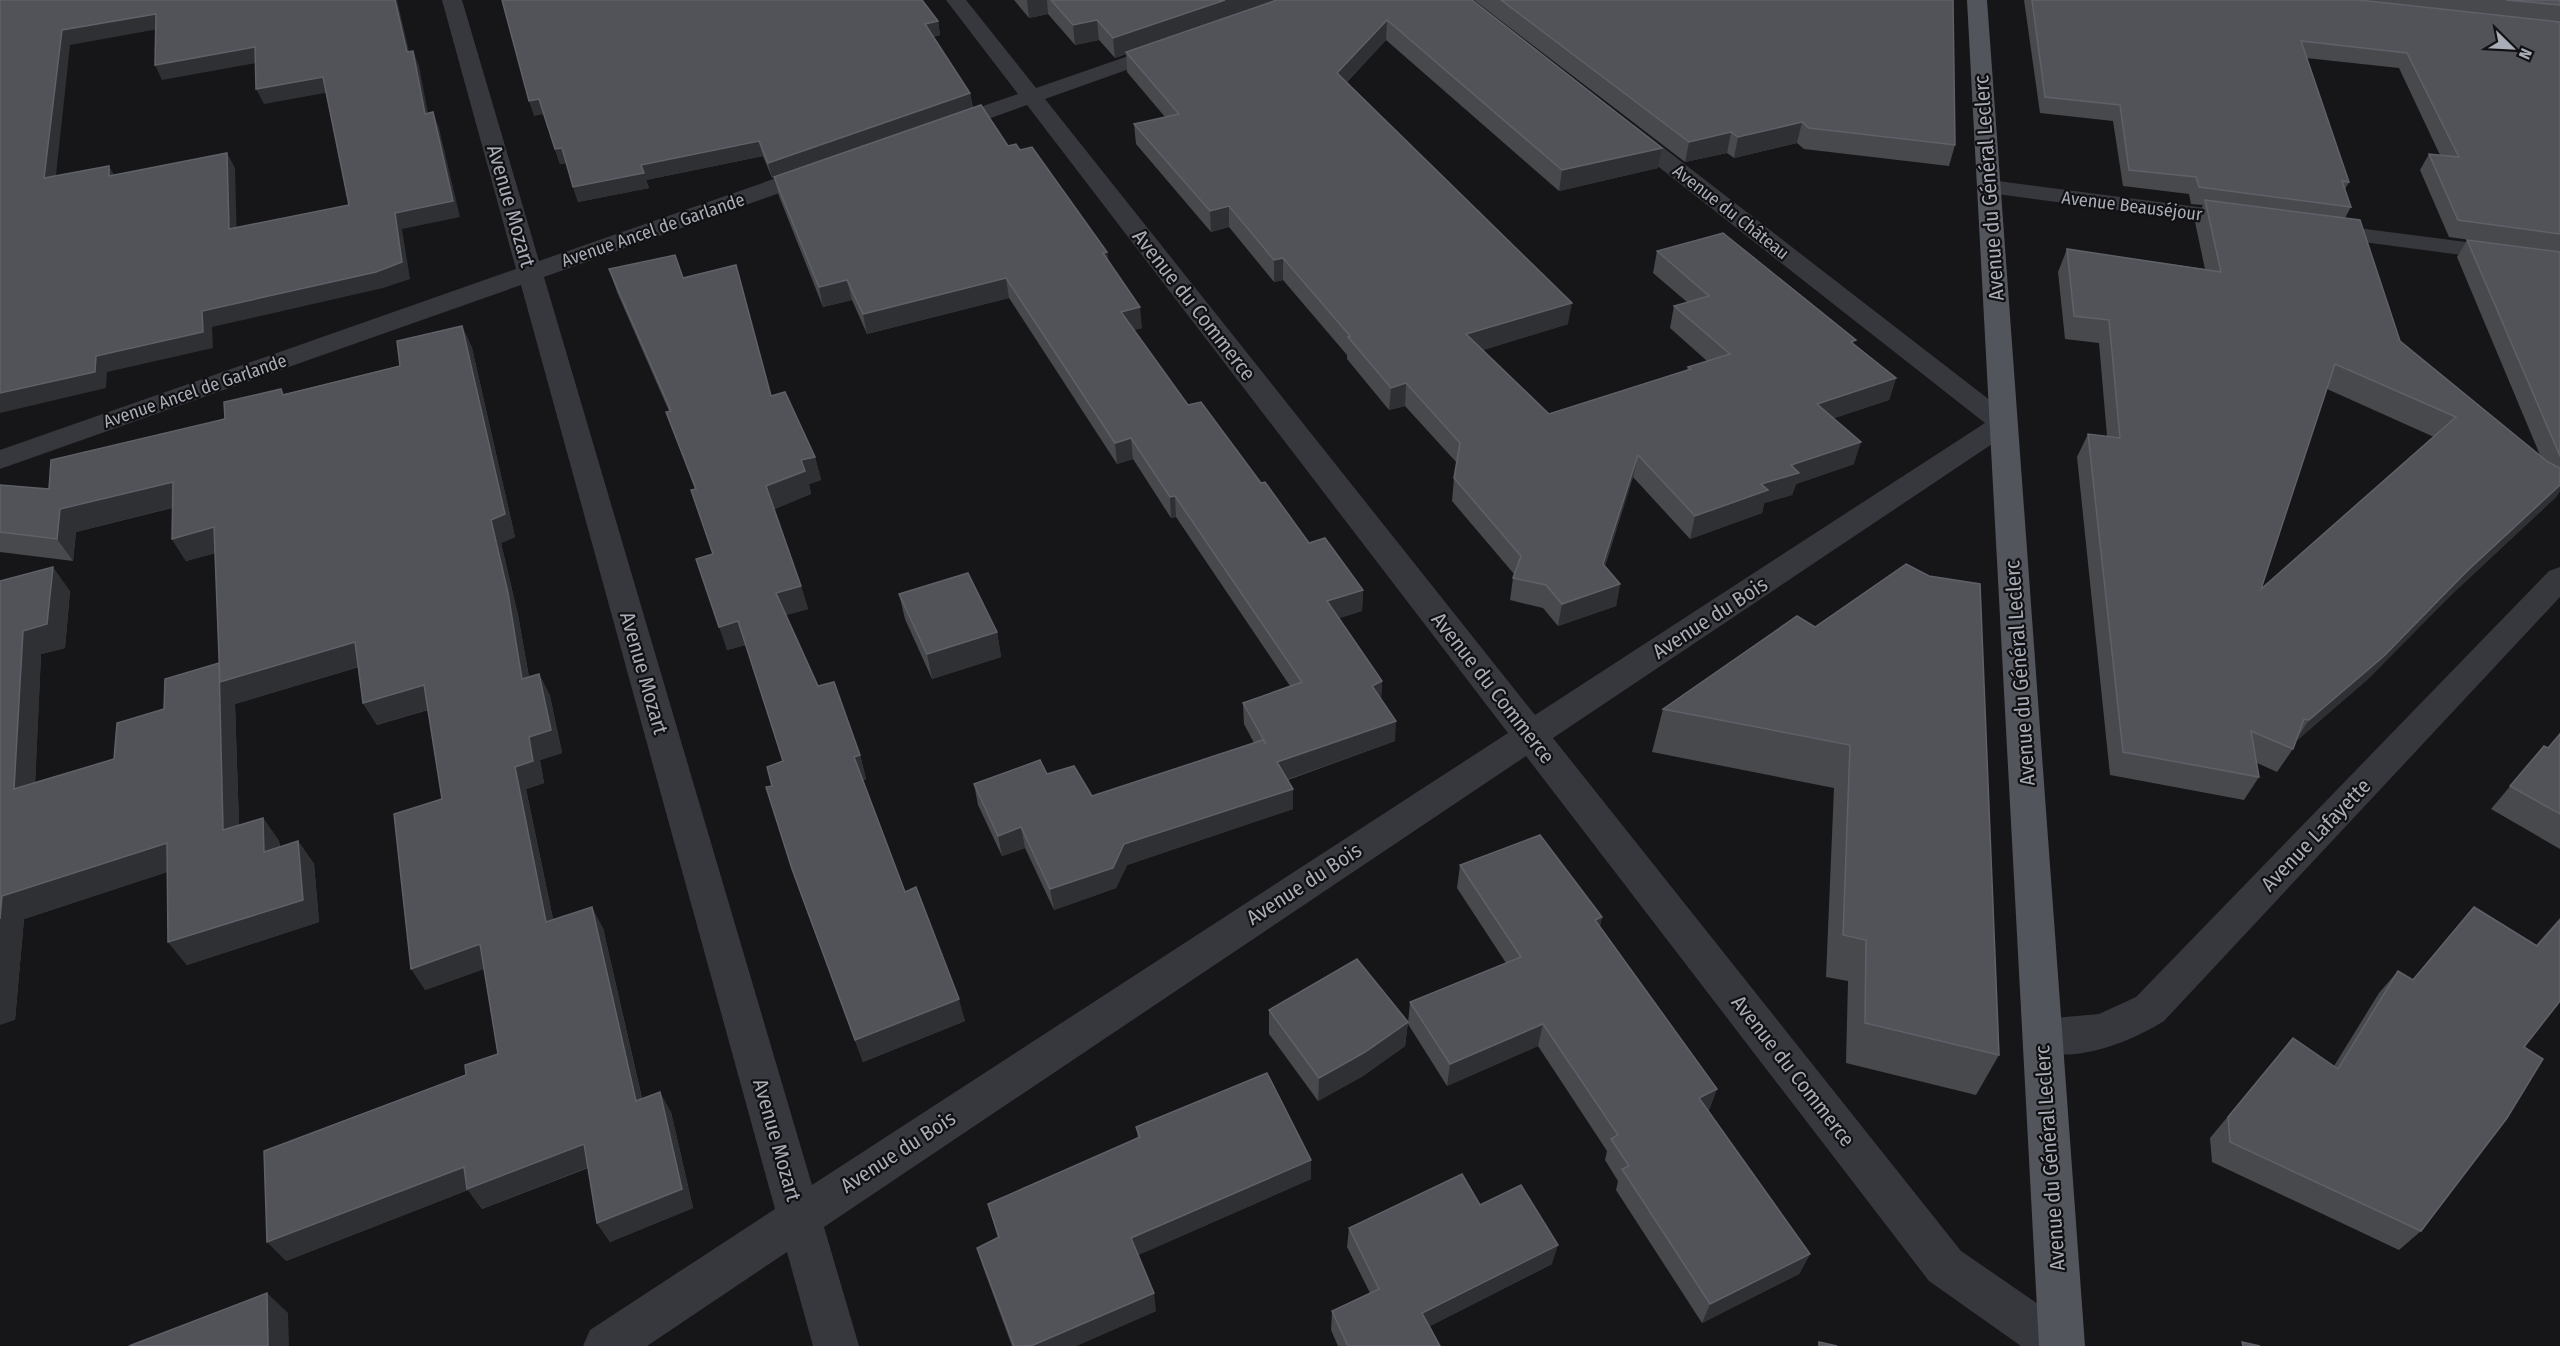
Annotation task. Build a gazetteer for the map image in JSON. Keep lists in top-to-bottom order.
{
  "streets": {
    "main road": ["Avenue du Général Leclerc"],
    "street": [
      "Avenue Mozart",
      "Avenue Beauséjour",
      "Avenue du Château",
      "Avenue Ancel de Garlande",
      "Avenue du Commerce",
      "Avenue du Bois",
      "Avenue Lafayette"
    ]
  },
  "crossings": [
    ["Avenue du Général Leclerc", "Avenue Beauséjour"],
    ["Avenue du Général Leclerc", "Avenue du Château"],
    ["Avenue du Général Leclerc", "Avenue du Commerce"],
    ["Avenue du Général Leclerc", "Avenue du Bois"],
    ["Avenue du Général Leclerc", "Avenue Lafayette"],
    ["Avenue Mozart", "Avenue Ancel de Garlande"],
    ["Avenue Mozart", "Avenue du Bois"],
    ["Avenue du Château", "Avenue du Bois"],
    ["Avenue du Commerce", "Avenue du Bois"]
  ],
  "north": "bottom right"
}
